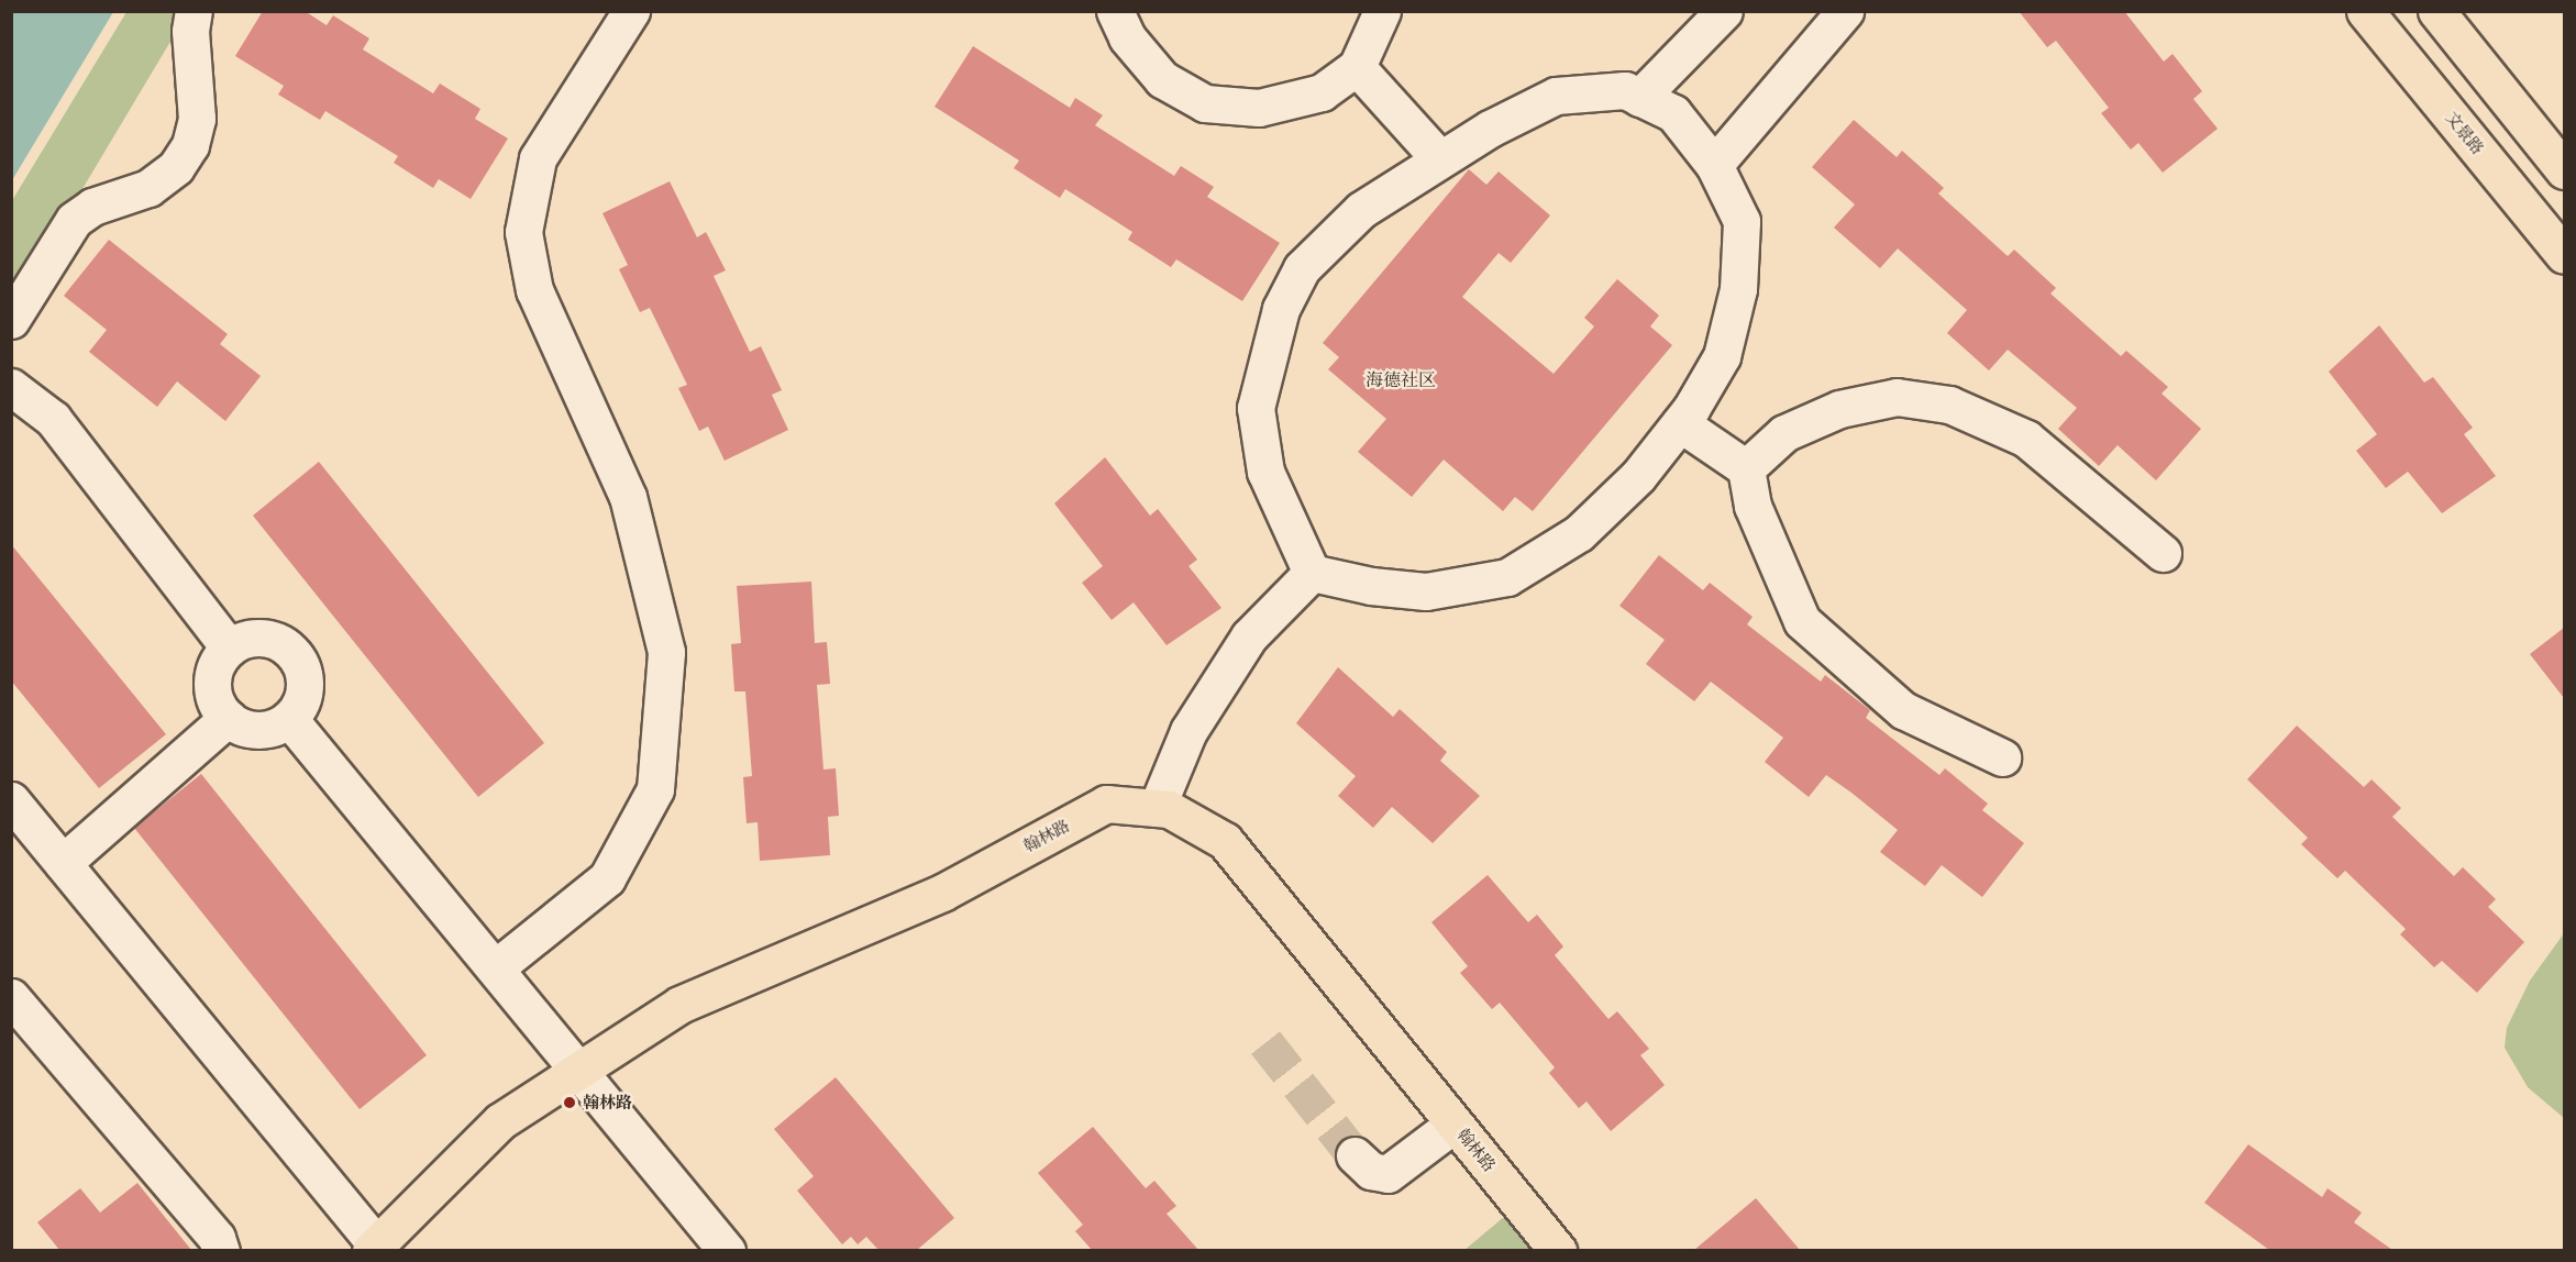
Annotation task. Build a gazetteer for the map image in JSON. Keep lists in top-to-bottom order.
{
  "streets": {
    "main road": ["文景路", "翰林路"]
  },
  "districts": ["海德社区"],
  "places": ["翰林路"]
}
